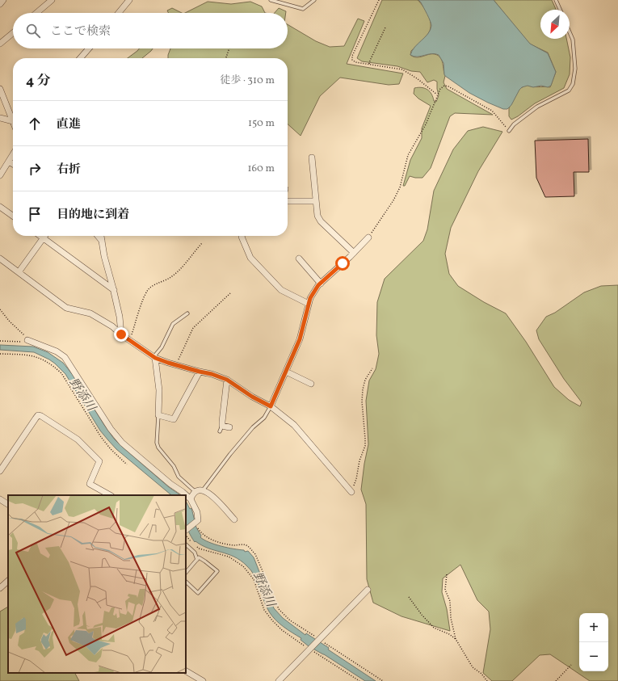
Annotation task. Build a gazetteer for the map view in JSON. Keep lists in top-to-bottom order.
{
  "water": ["野添川"],
  "north": "bottom left",
  "page": {
    "search": "ここで検索",
    "heading": ["4 分", "徒歩 · 310 m"],
    "list": [
      ["直進", "150 m"],
      ["右折", "160 m"],
      "目的地に到着"
    ],
    "map_buttons": ["+", "−"]
  }
}
